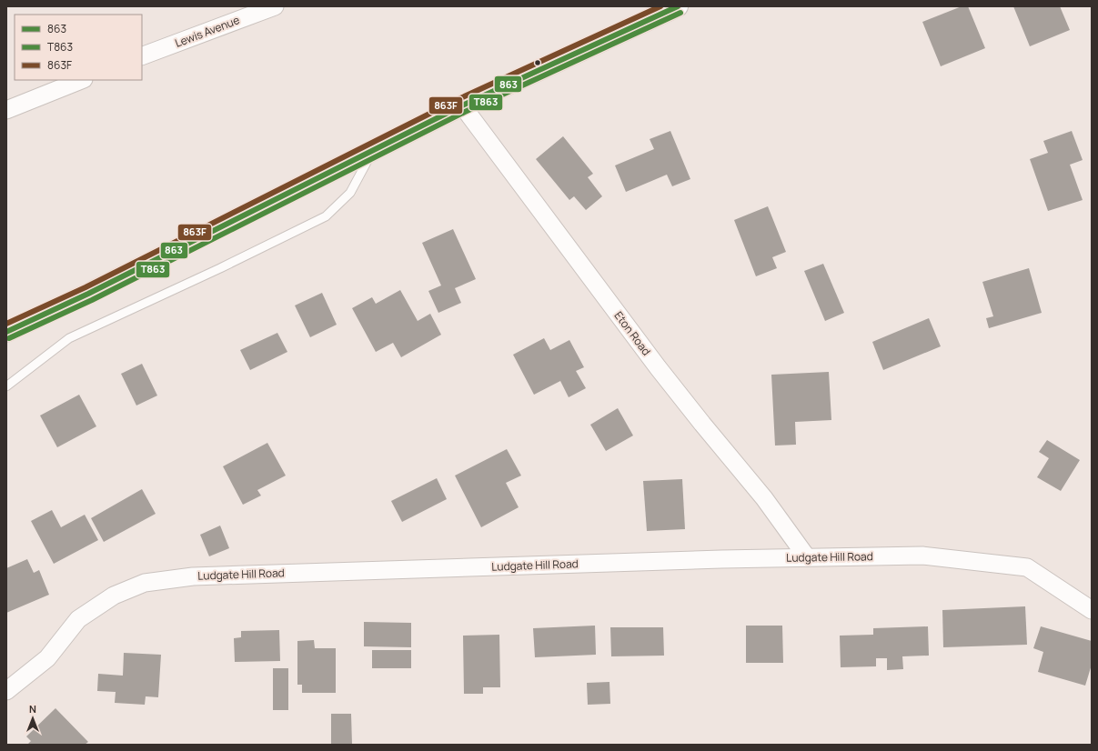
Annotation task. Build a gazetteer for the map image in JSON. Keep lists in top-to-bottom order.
{
  "streets": {
    "street": ["Lewis Avenue", "Eton Road", "Ludgate Hill Road"]
  },
  "crossings": [
    ["Eton Road", "Ludgate Hill Road"]
  ],
  "lines": ["transit line 863", "transit line 863F", "transit line T863"],
  "legend": ["863", "T863", "863F"],
  "north": "top"
}
